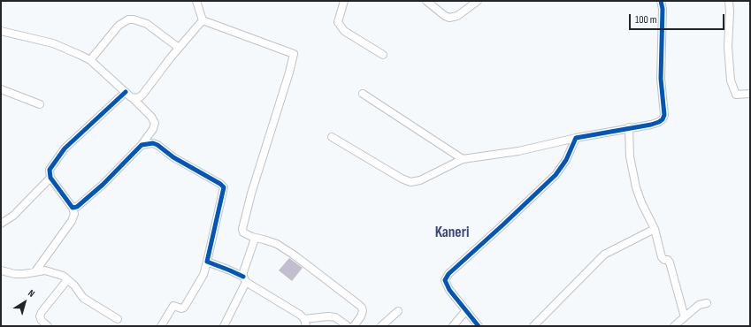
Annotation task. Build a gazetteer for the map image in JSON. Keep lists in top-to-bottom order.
{
  "districts": ["Kaneri"],
  "scale_bar": "100 m",
  "north": "top right"
}
